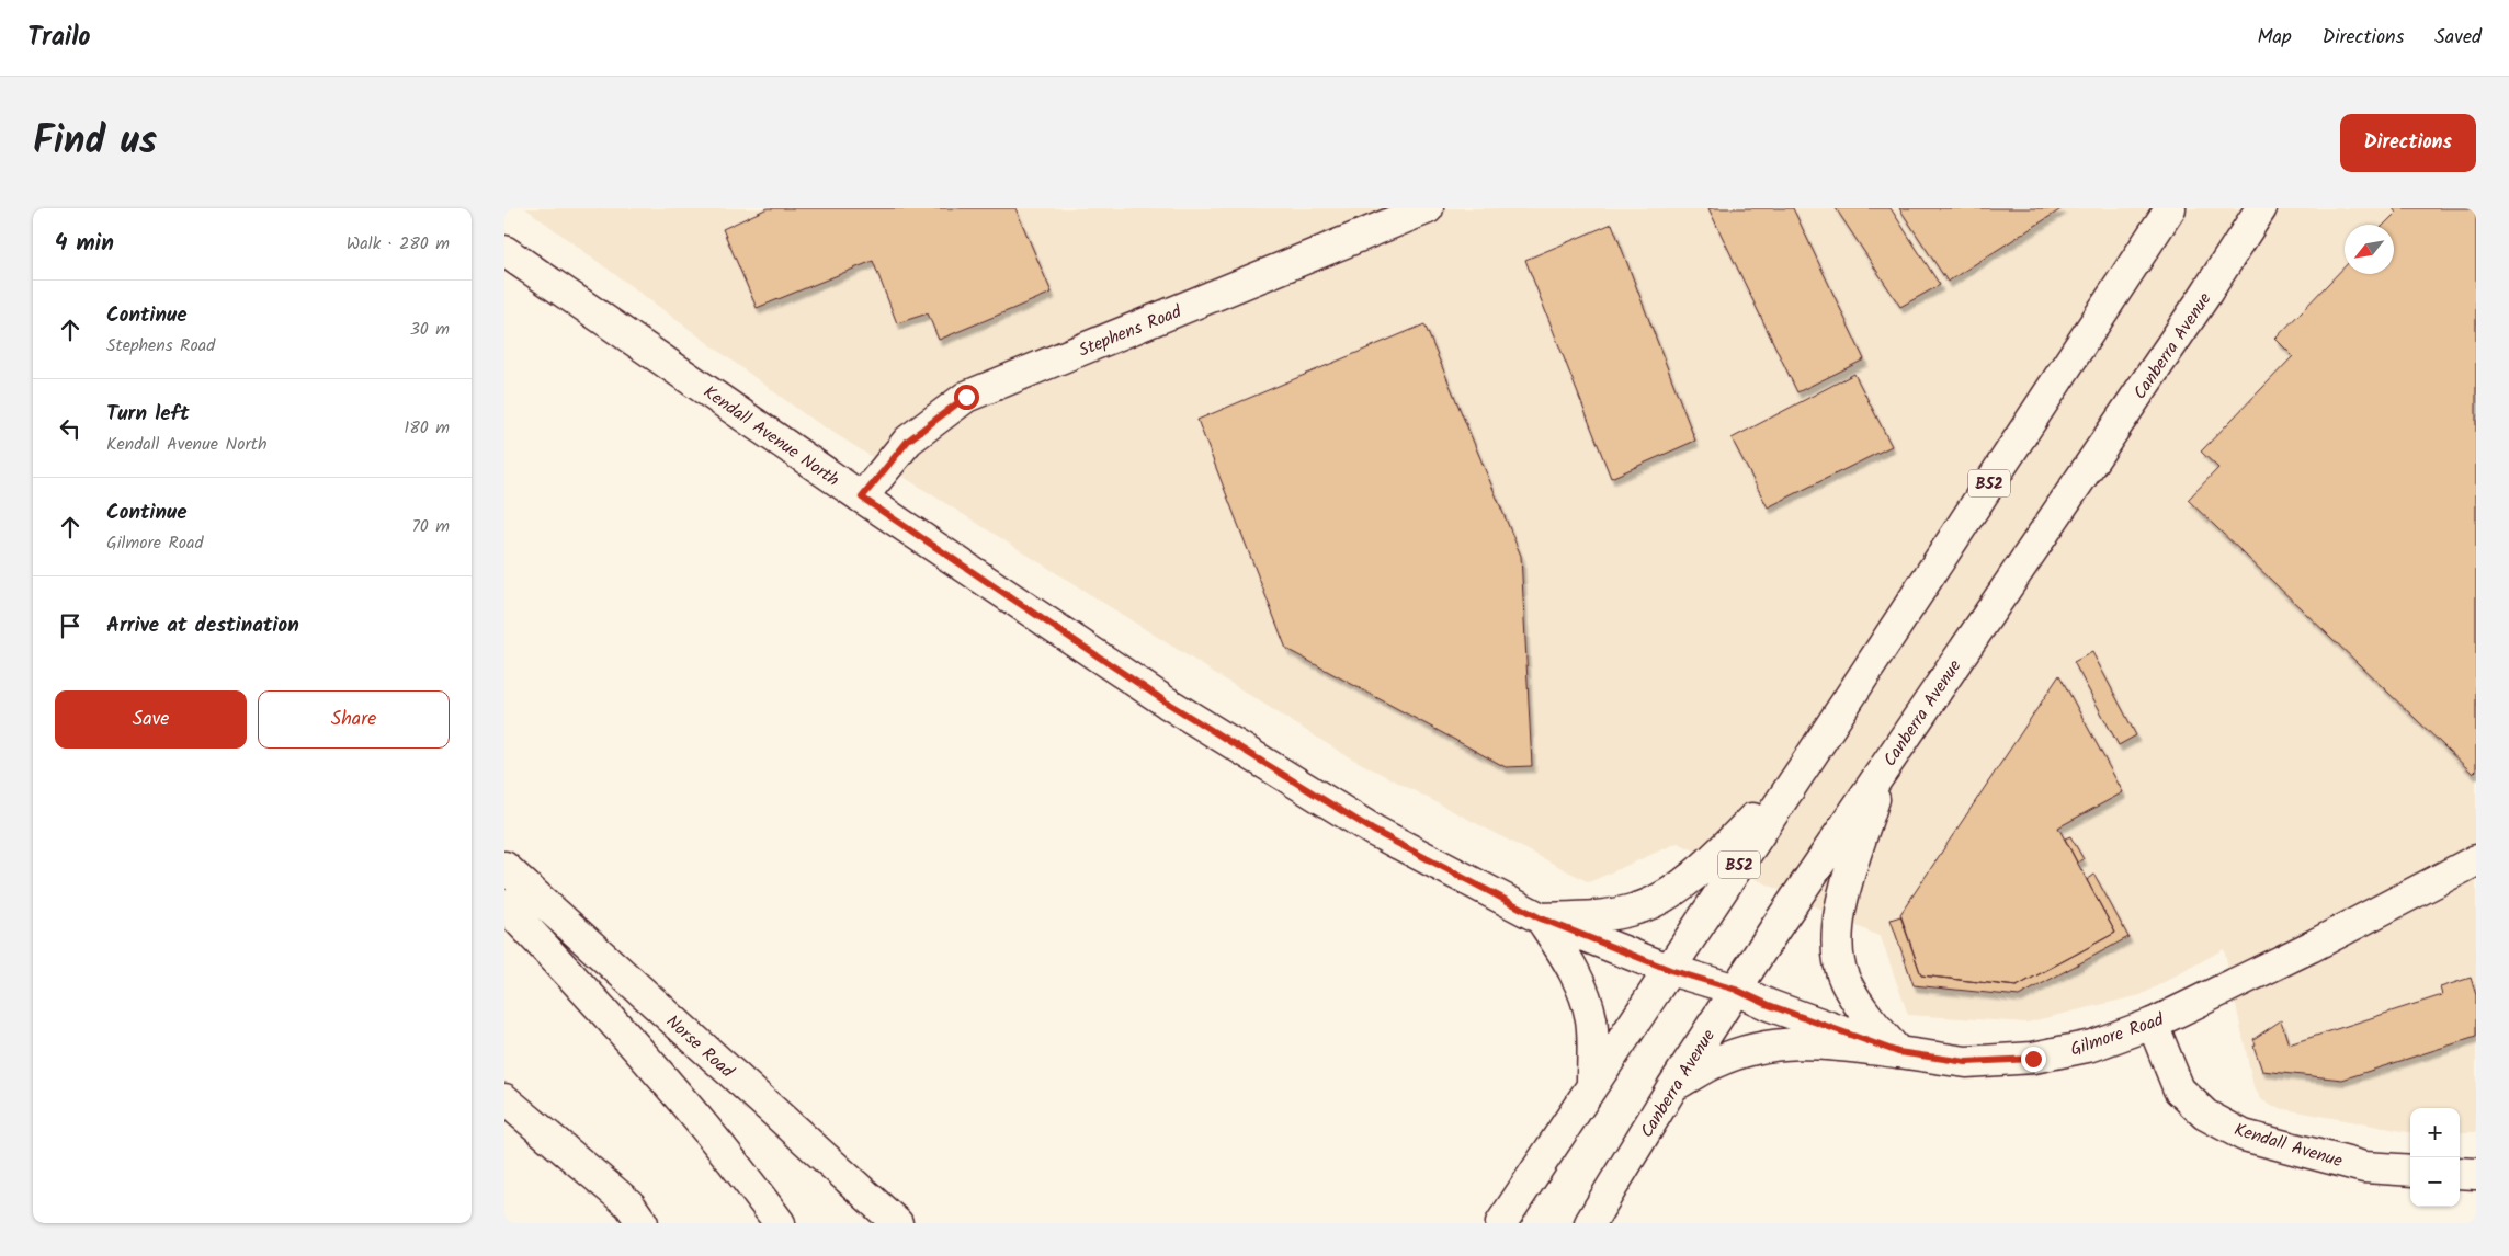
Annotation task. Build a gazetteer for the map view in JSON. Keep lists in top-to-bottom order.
{
  "streets": {
    "main road": [
      "Stephens Road",
      "Canberra Avenue",
      "Kendall Avenue North",
      "B52",
      "Gilmore Road",
      "Norse Road",
      "Kendall Avenue"
    ]
  },
  "crossings": [
    ["Stephens Road", "Kendall Avenue North"],
    ["Canberra Avenue", "Gilmore Road"],
    ["Kendall Avenue North", "B52"],
    ["Kendall Avenue North", "Gilmore Road"],
    ["B52", "Gilmore Road"],
    ["Gilmore Road", "Kendall Avenue"]
  ],
  "north": "bottom left",
  "page": {
    "header": "Trailo",
    "nav": ["Map", "Directions", "Saved"],
    "title": "Find us",
    "buttons": [
      "Directions",
      ["Save", "Share"]
    ],
    "heading": ["4 min", "Walk · 280 m"],
    "list": [
      ["Continue", "Stephens Road", "30 m"],
      ["Turn left", "Kendall Avenue North", "180 m"],
      ["Continue", "Gilmore Road", "70 m"],
      "Arrive at destination"
    ],
    "map_buttons": ["+", "−"]
  }
}
